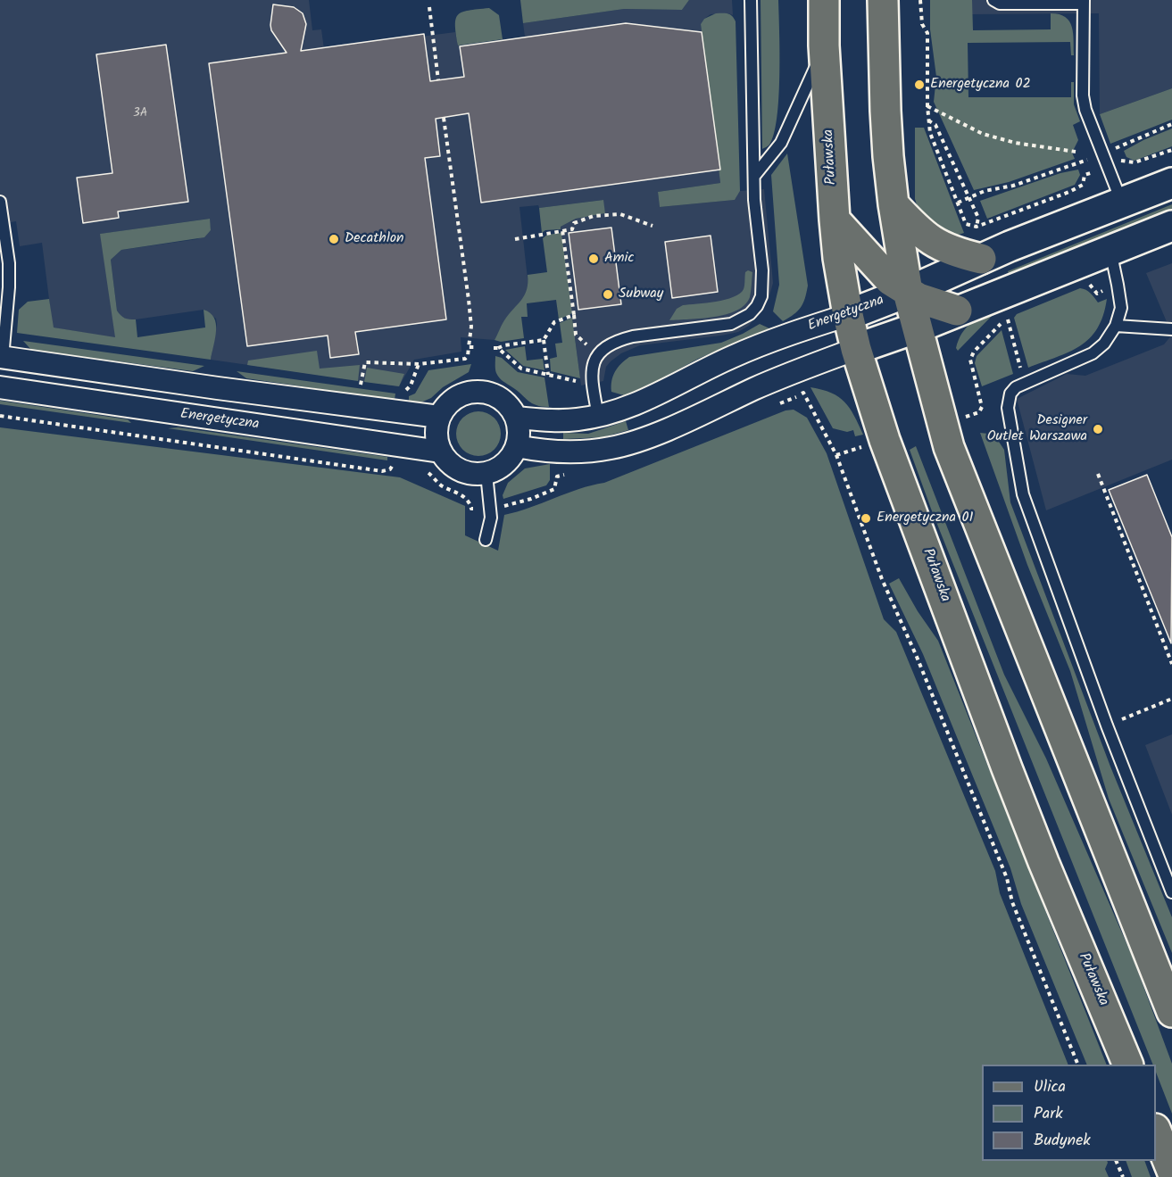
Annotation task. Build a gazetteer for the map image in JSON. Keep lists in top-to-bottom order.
{
  "streets": {
    "main road": ["Puławska"],
    "street": ["Energetyczna"]
  },
  "crossings": [
    ["Puławska", "Energetyczna"]
  ],
  "places": [
    "Energetyczna 02",
    "Decathlon",
    "Amic",
    "Subway",
    "Designer Outlet Warszawa",
    "Energetyczna 01"
  ],
  "house_numbers": ["3A"],
  "legend": ["Ulica", "Park", "Budynek"]
}
